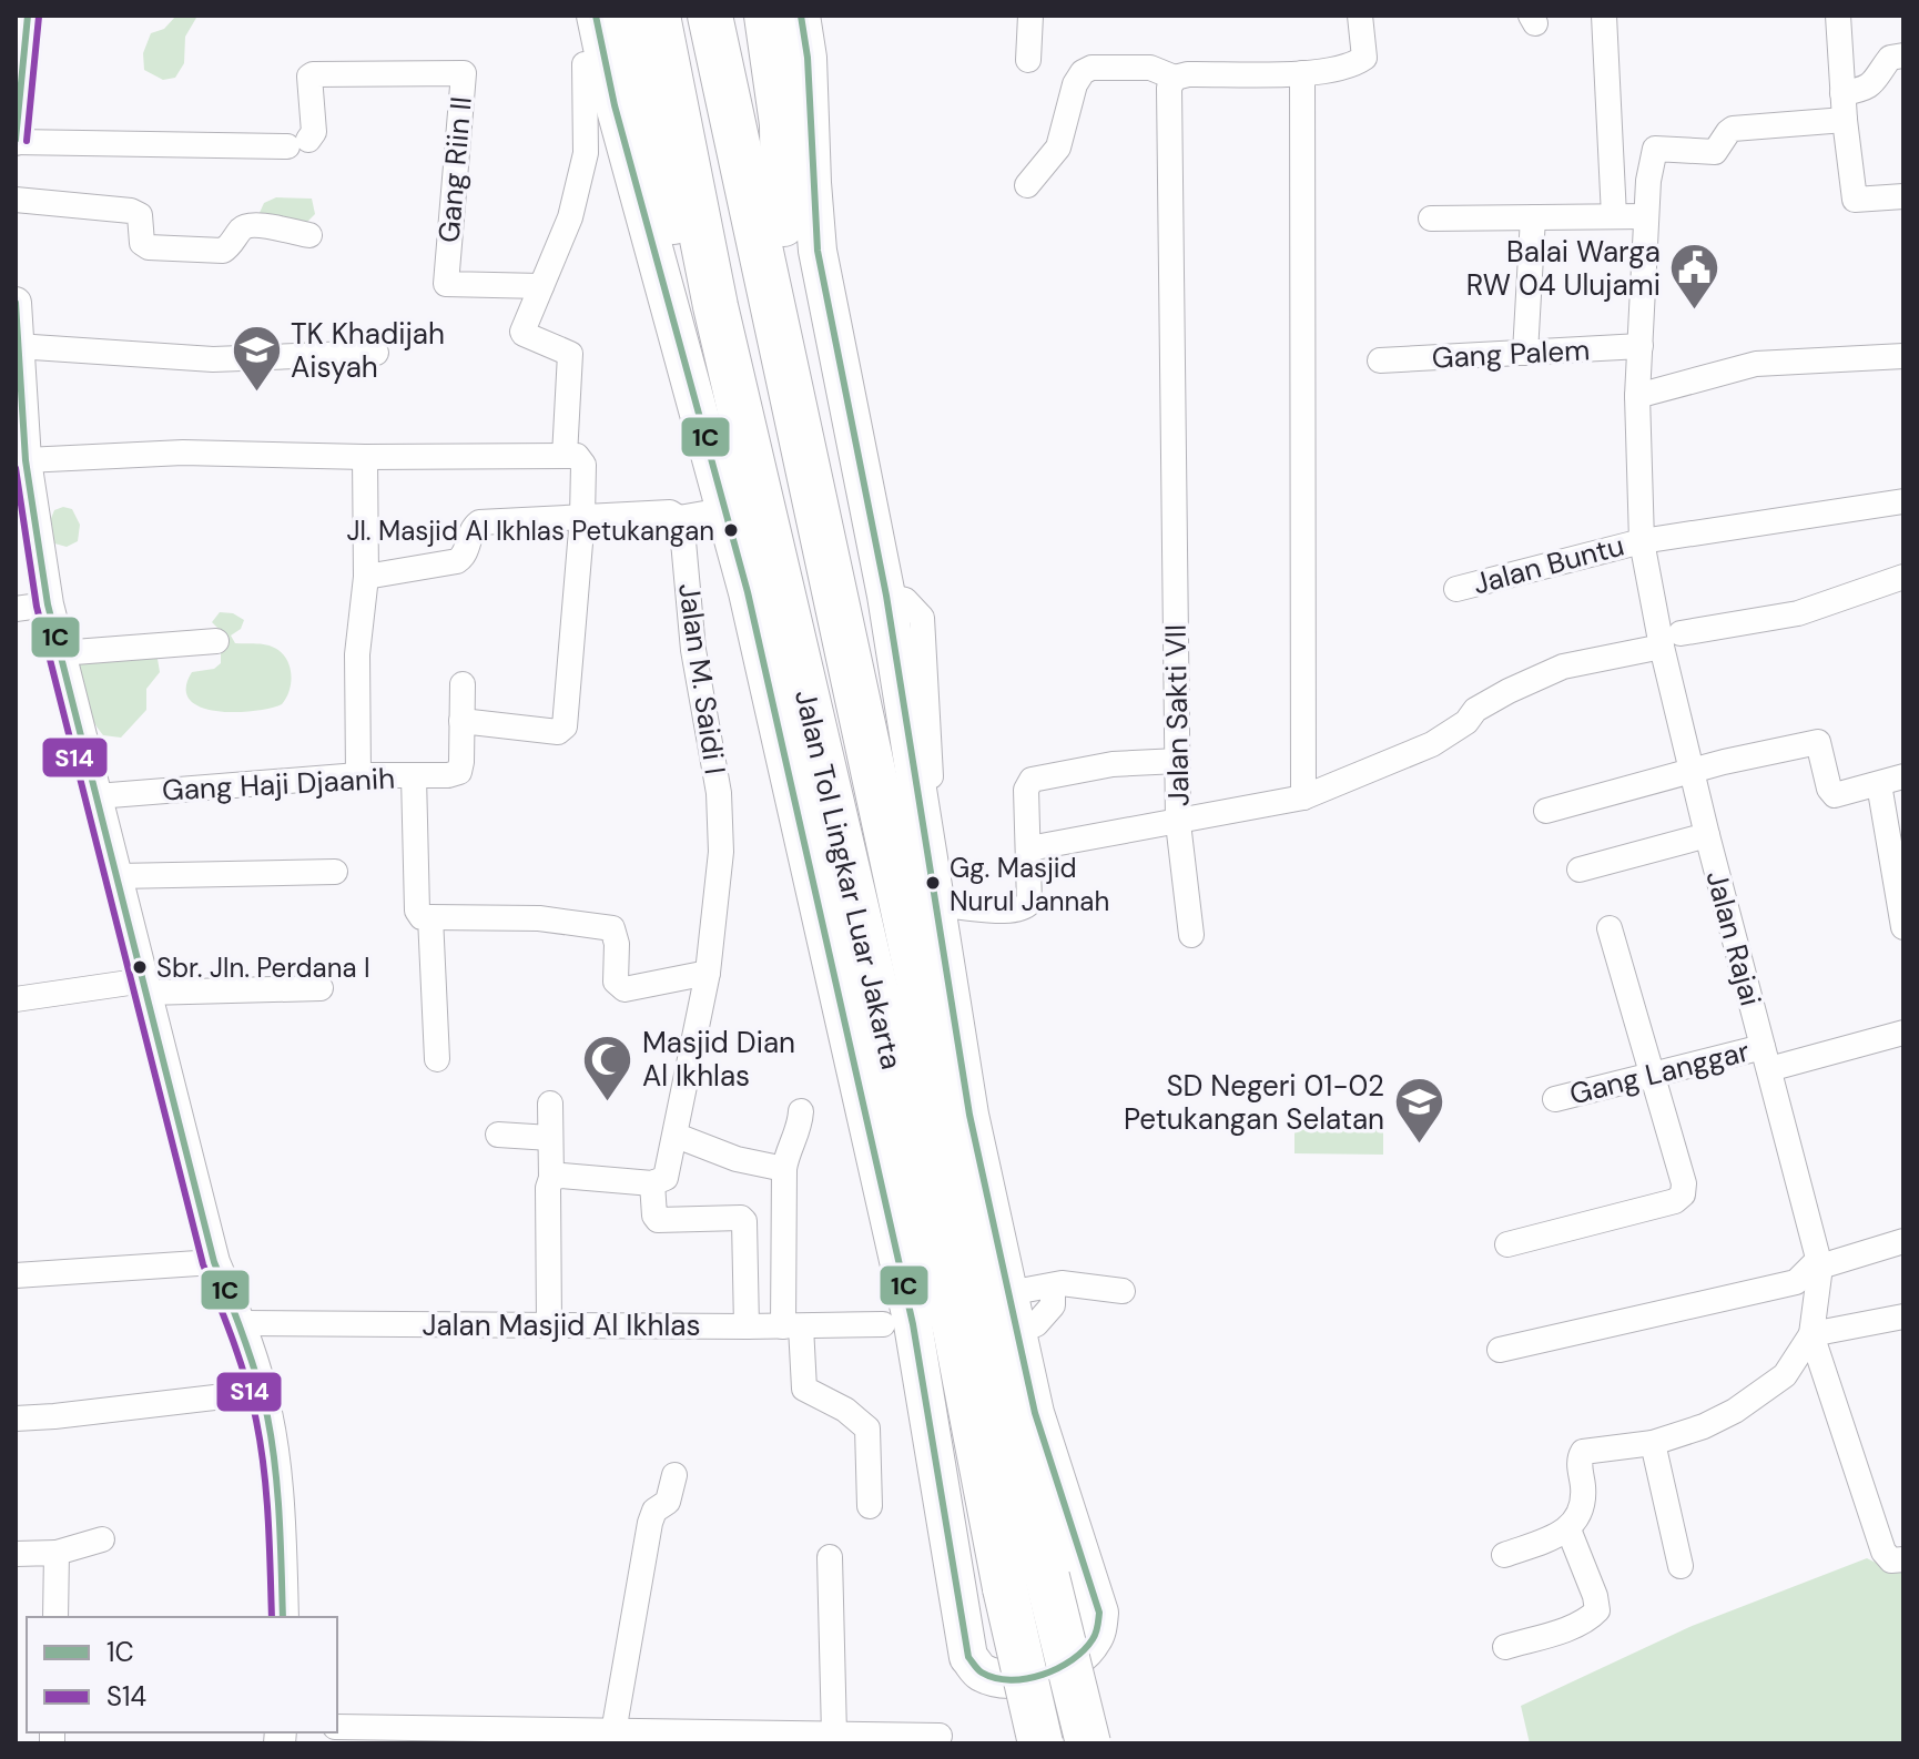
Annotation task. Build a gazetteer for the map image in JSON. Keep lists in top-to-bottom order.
{
  "streets": {
    "highway": ["Jalan Tol Lingkar Luar Jakarta"],
    "street": [
      "Gang Riin II",
      "Gang Palem",
      "Jalan Buntu",
      "Jalan M. Saidi I",
      "Jalan Sakti VII",
      "Gang Haji Djaanih",
      "Jalan Rajai",
      "Gang Langgar",
      "Jalan Masjid Al Ikhlas"
    ]
  },
  "crossings": [
    ["Gang Palem", "Jalan Rajai"],
    ["Jalan Buntu", "Jalan Rajai"],
    ["Jalan Sakti VII", "Jalan Rajai"],
    ["Jalan Rajai", "Gang Langgar"]
  ],
  "places": {
    "public building": ["Balai Warga RW 04 Ulujami"],
    "school or university": ["TK Khadijah Aisyah", "SD Negeri 01-02 Petukangan Selatan"],
    "other": ["Jl. Masjid Al Ikhlas Petukangan", "Gg. Masjid Nurul Jannah", "Sbr. Jln. Perdana I"],
    "mosque": ["Masjid Dian Al Ikhlas"]
  },
  "lines": ["transit line 1C", "transit line S14"],
  "legend": ["1C", "S14"]
}
